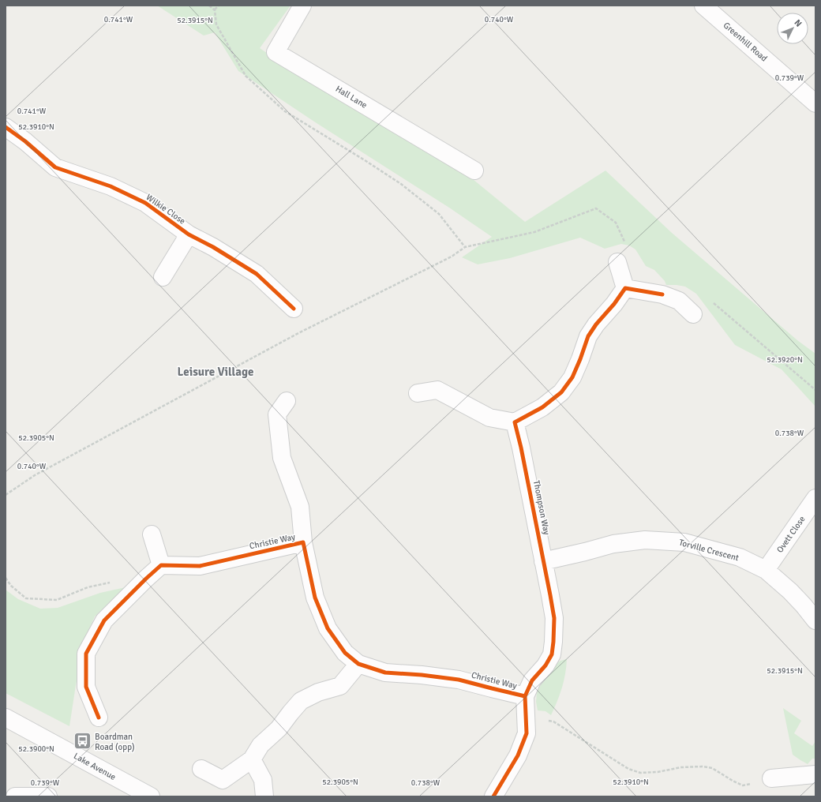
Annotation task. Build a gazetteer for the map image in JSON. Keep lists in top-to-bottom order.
{
  "streets": {
    "street": [
      "Greenhill Road",
      "Hall Lane",
      "Wilkie Close",
      "Thompson Way",
      "Ovett Close",
      "Christie Way",
      "Torville Crescent",
      "Lake Avenue"
    ]
  },
  "crossings": [
    ["Thompson Way", "Christie Way"],
    ["Thompson Way", "Torville Crescent"],
    ["Ovett Close", "Torville Crescent"]
  ],
  "districts": ["Leisure Village"],
  "places": {
    "bus stop": ["Boardman Road (opp)"]
  },
  "north": "top right",
  "coordinates": [
    "0.740°W",
    "0.741°W",
    "52.3915°N",
    "0.739°W",
    "52.3910°N",
    "52.3920°N",
    "0.738°W",
    "52.3905°N",
    "52.3900°N"
  ]
}
